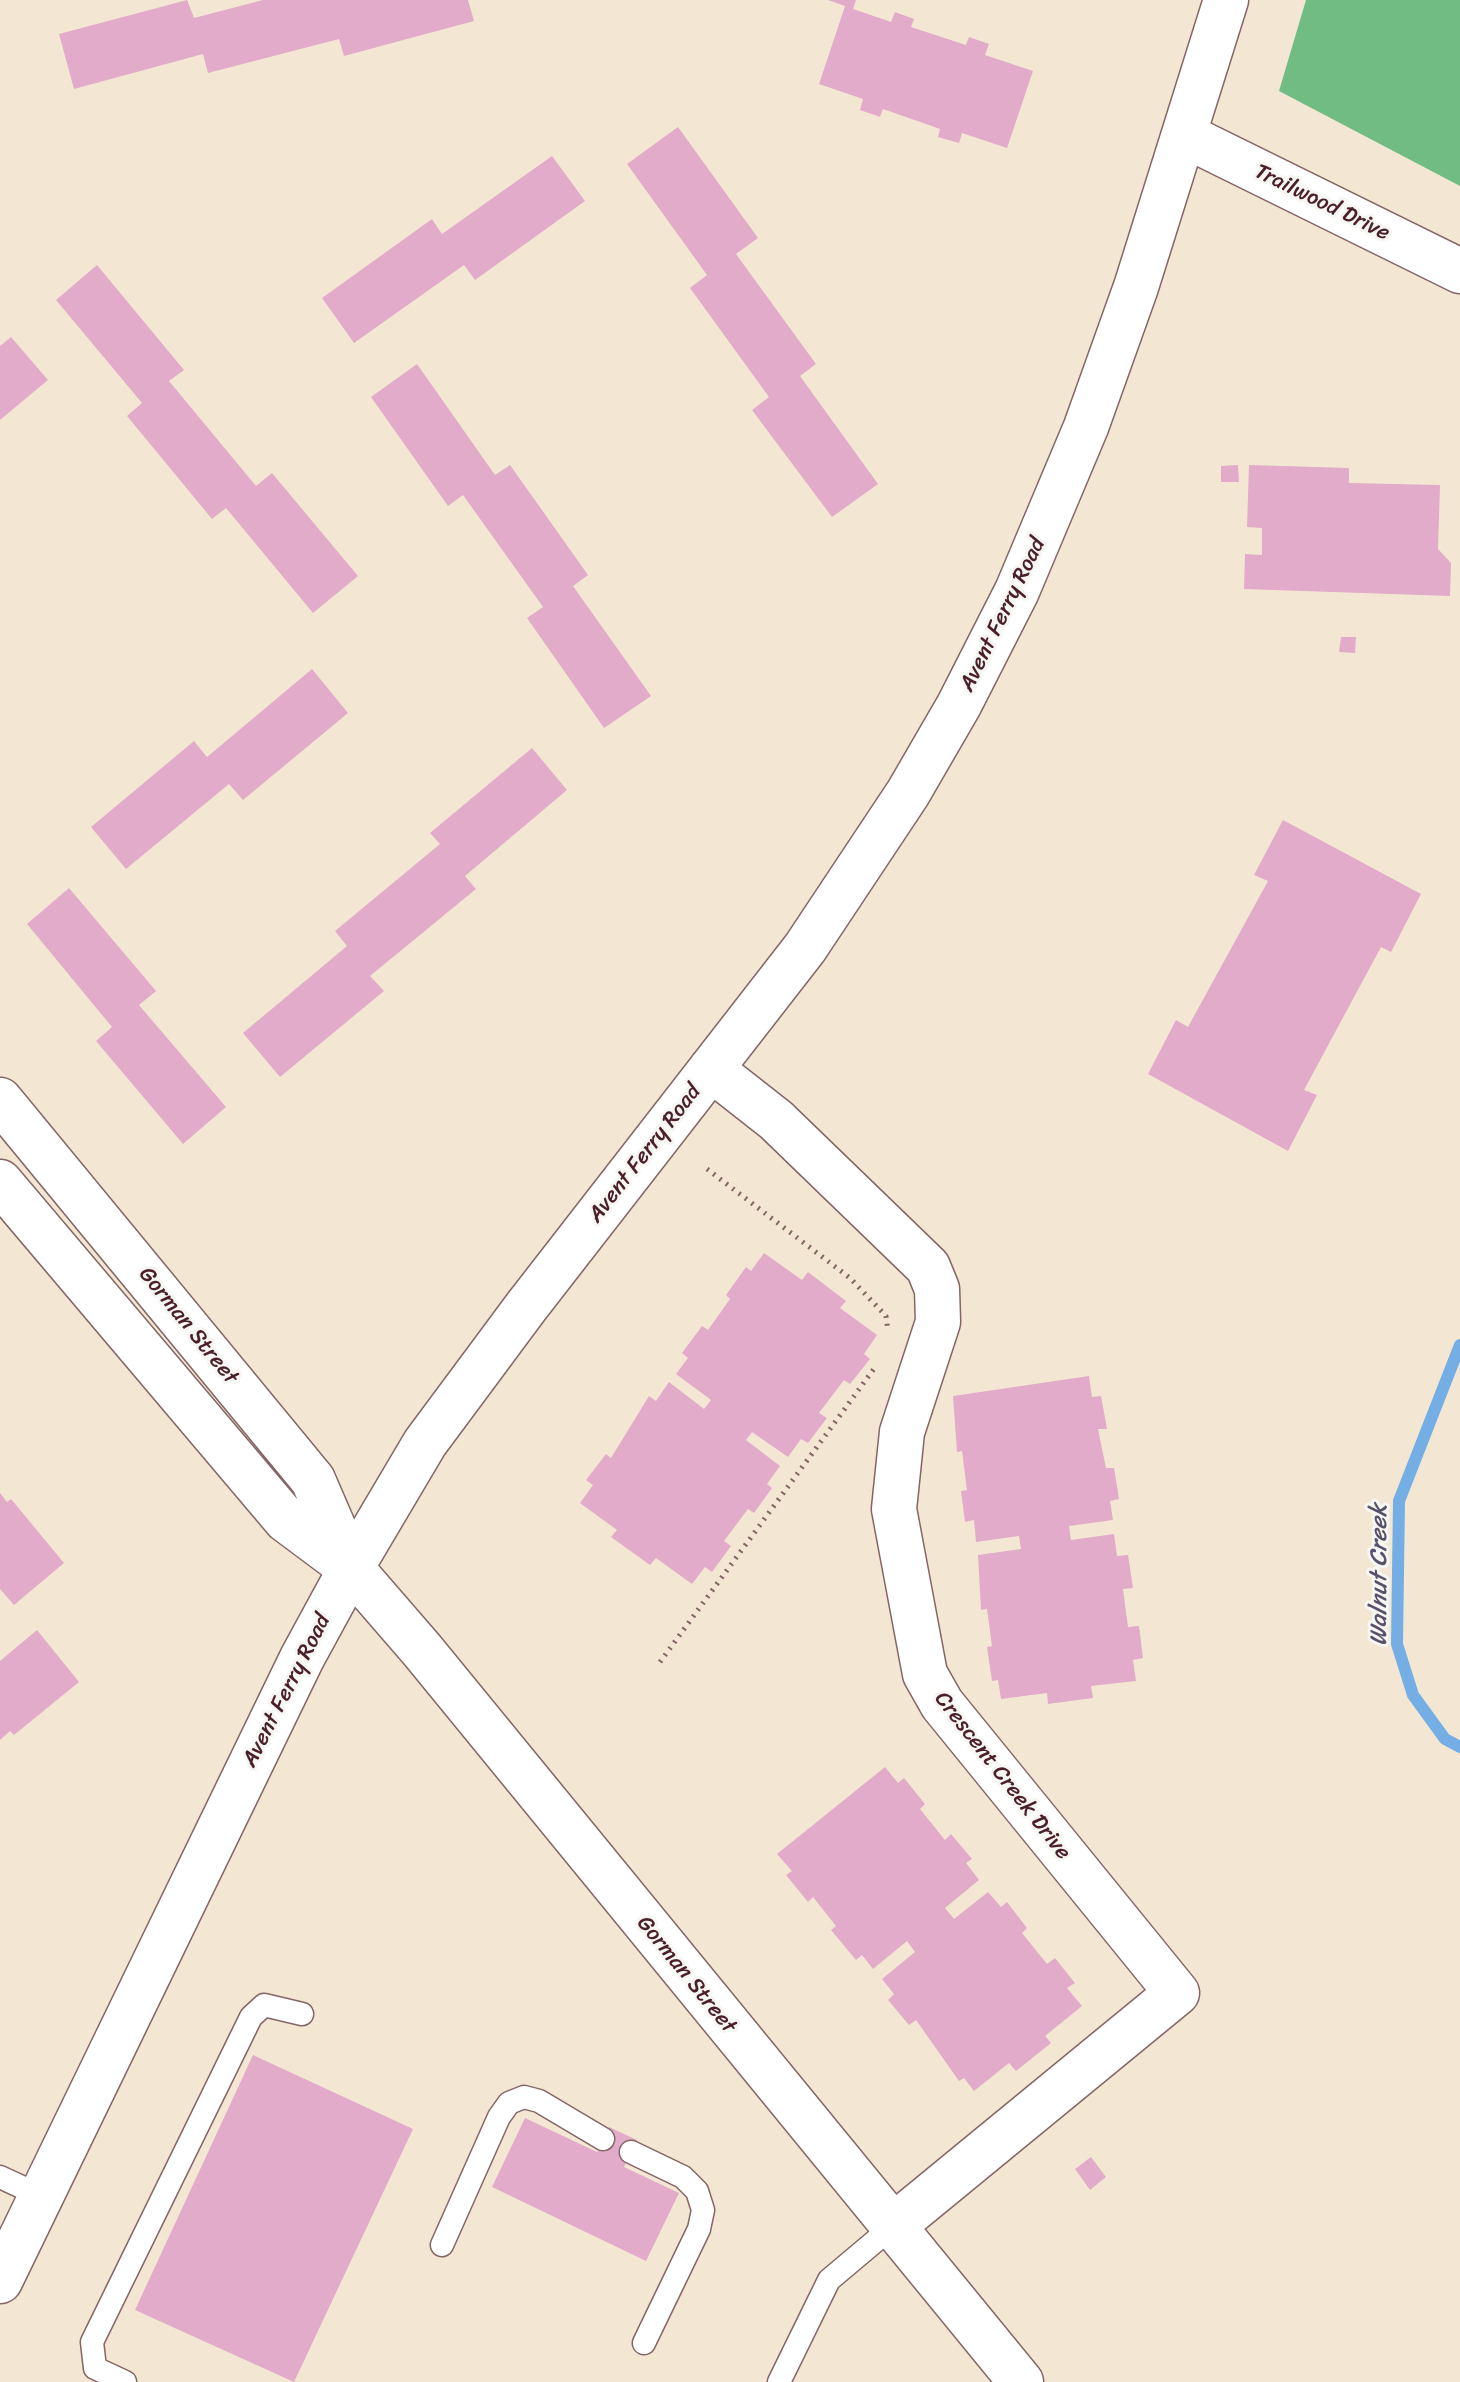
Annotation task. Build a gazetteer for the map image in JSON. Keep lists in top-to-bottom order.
{
  "streets": {
    "main road": [
      "Trailwood Drive",
      "Avent Ferry Road",
      "Gorman Street",
      "Crescent Creek Drive"
    ]
  },
  "crossings": [
    ["Trailwood Drive", "Avent Ferry Road"],
    ["Avent Ferry Road", "Gorman Street"],
    ["Avent Ferry Road", "Crescent Creek Drive"],
    ["Gorman Street", "Crescent Creek Drive"]
  ],
  "water": ["Walnut Creek"]
}
